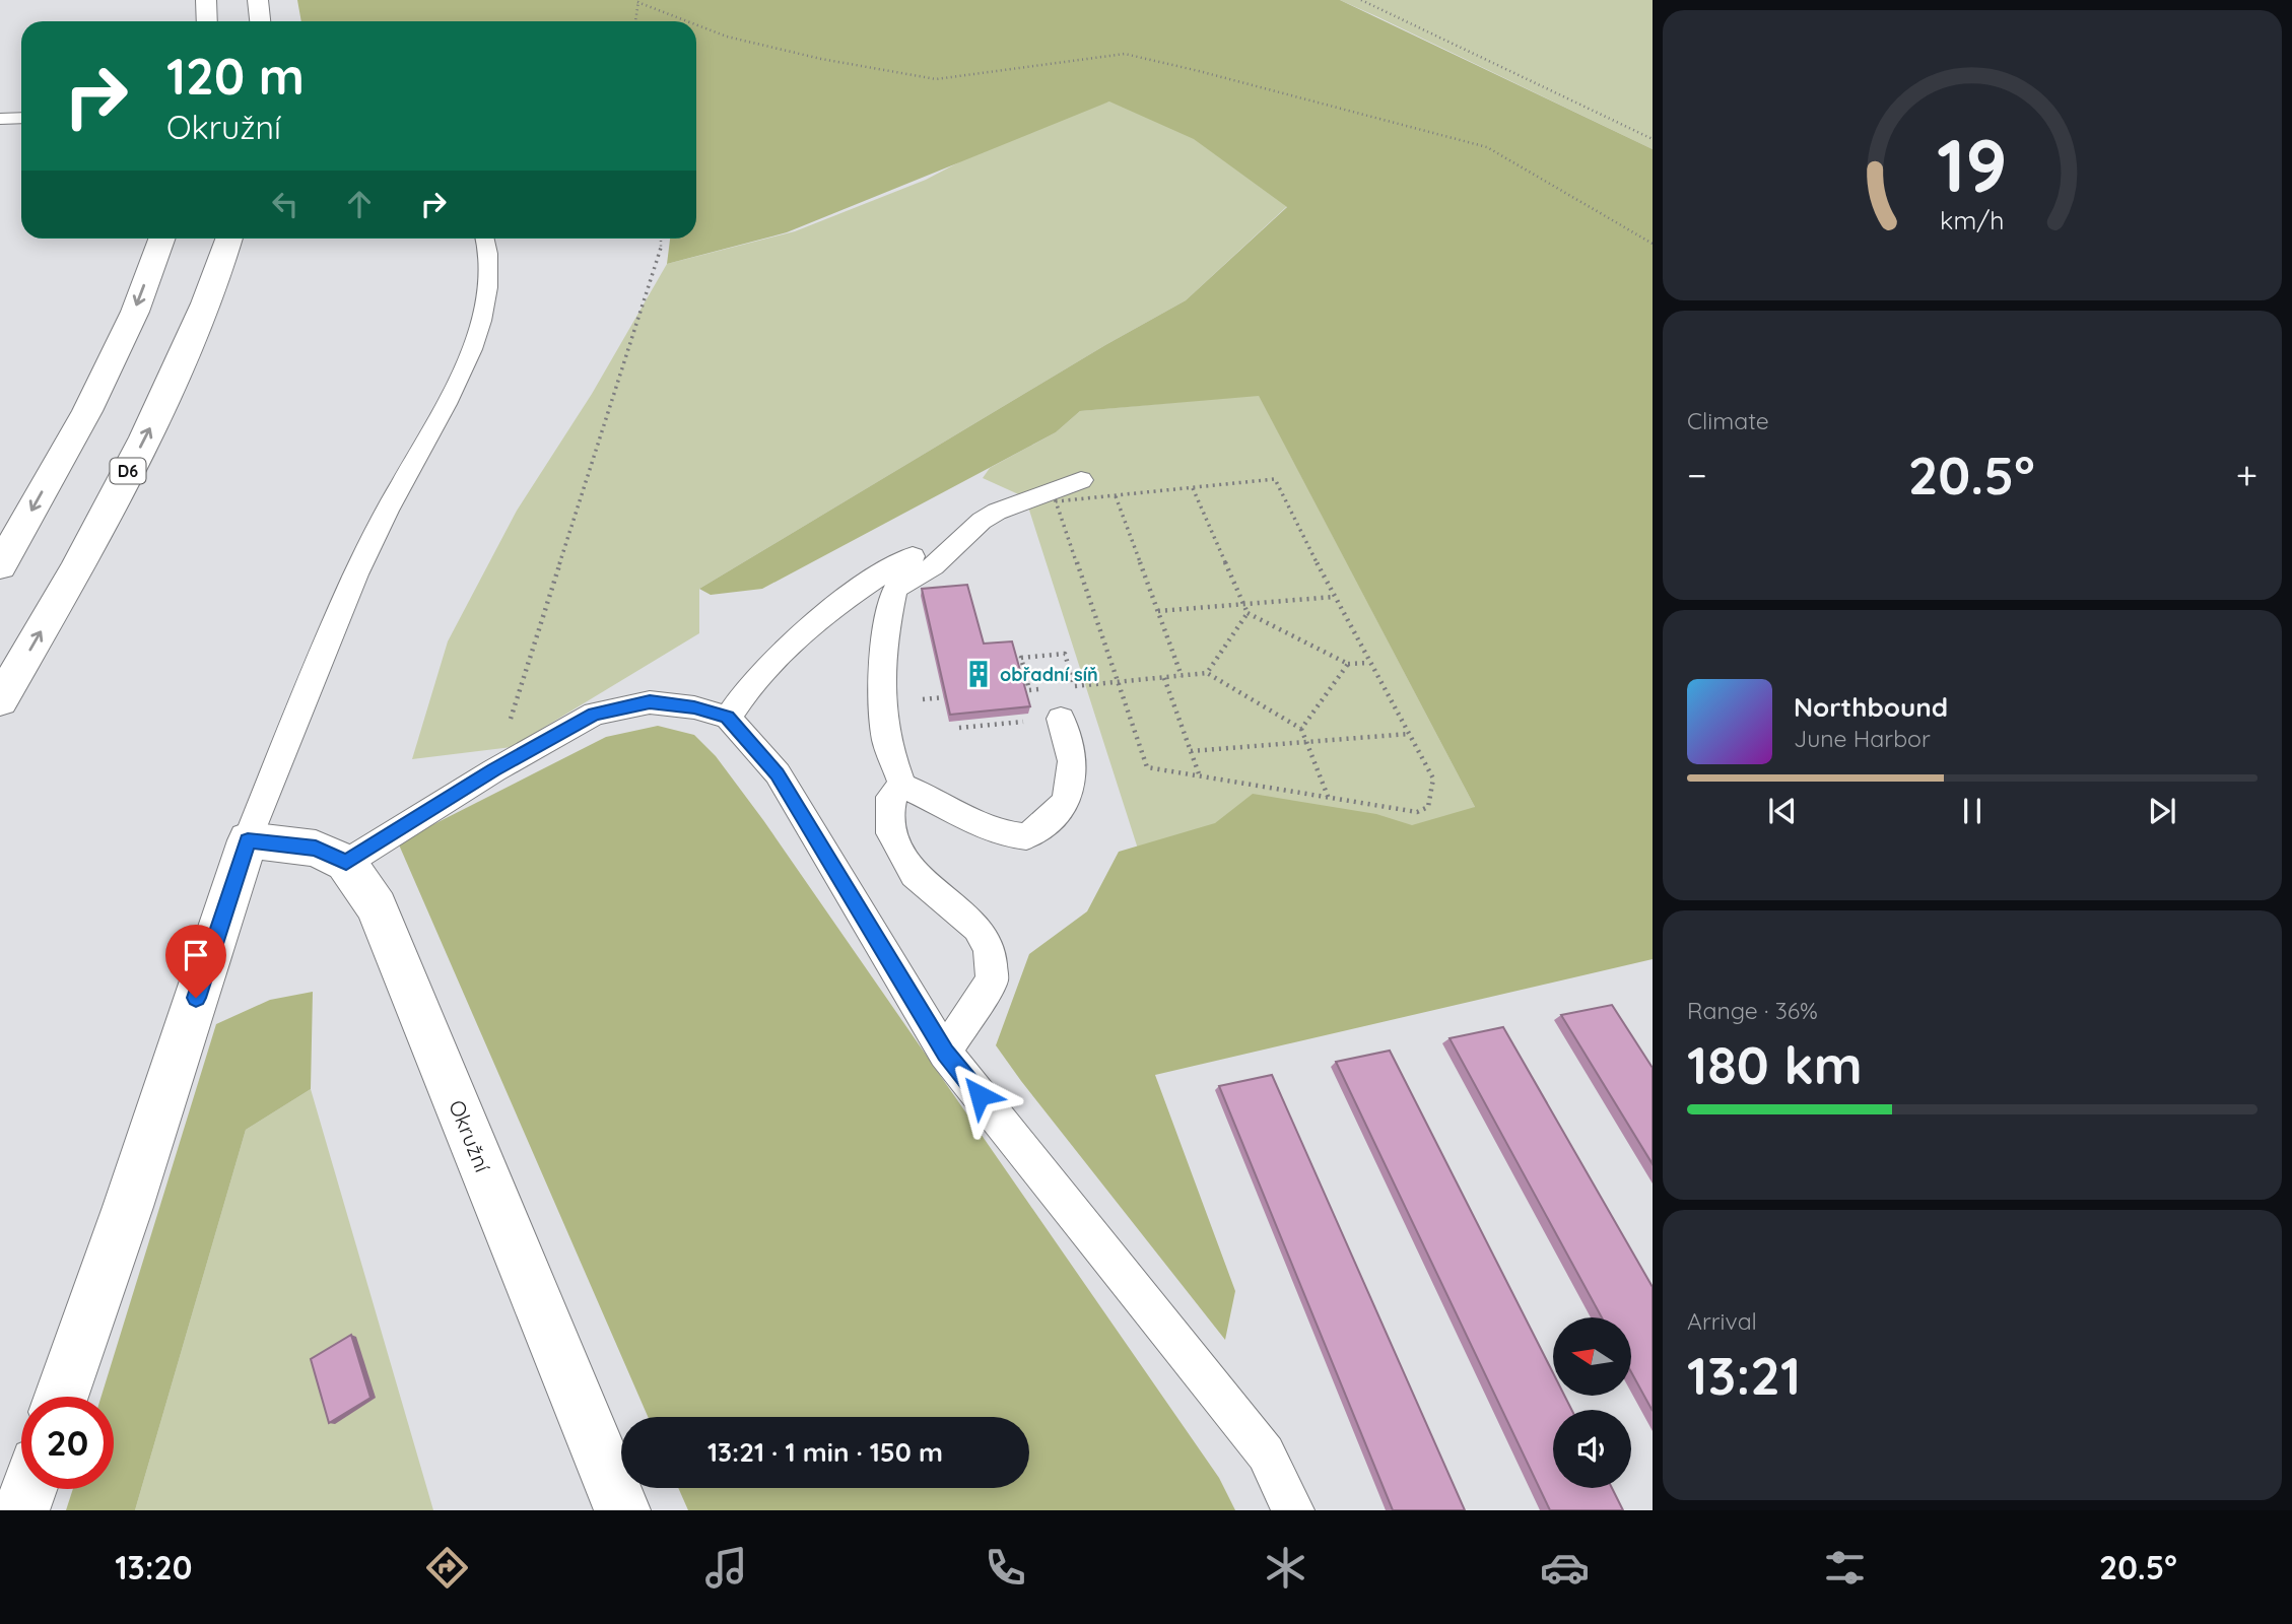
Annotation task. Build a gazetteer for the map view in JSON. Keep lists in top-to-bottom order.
{
  "streets": {
    "main road": ["D6", "Okružní"]
  },
  "places": {
    "building": ["obřadní síň"]
  },
  "north": "left",
  "page": {
    "turn": ["120 m", "Okružní"],
    "tile": [
      "Climate",
      ["Range · 36%", "180 km"],
      ["Arrival", "13:21"]
    ],
    "heat": ["−", "20.5°", "+"],
    "song": ["Northbound", "June Harbor"],
    "limit": "20",
    "trip": "13:21 · 1 min · 150 m",
    "tabs": ["13:20", "20.5°"],
    "gauge": ["19", "km/h"]
  }
}
